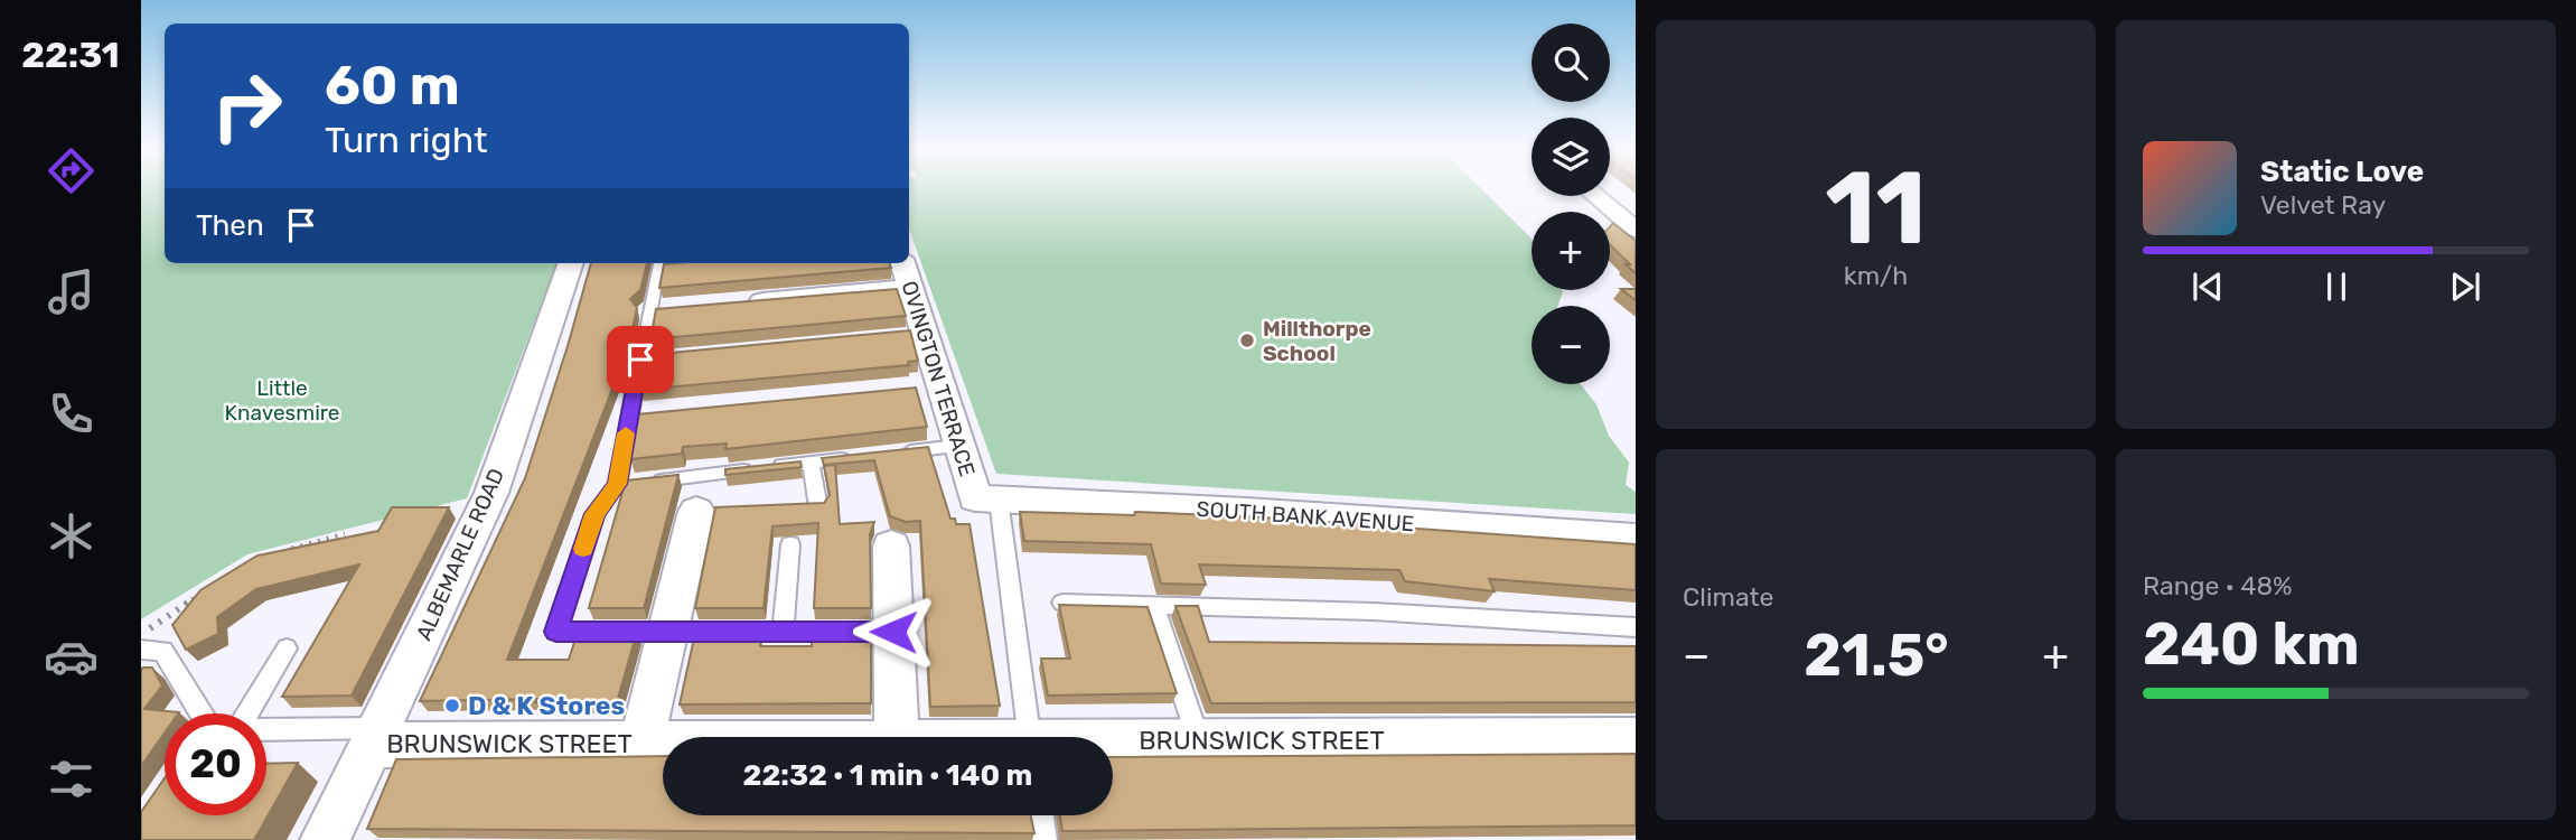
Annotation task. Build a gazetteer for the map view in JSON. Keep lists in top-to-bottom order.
{
  "streets": {
    "street": [
      "OVINGTON TERRACE",
      "SOUTH BANK AVENUE",
      "ALBEMARLE ROAD",
      "BRUNSWICK STREET"
    ]
  },
  "crossings": [
    ["OVINGTON TERRACE", "SOUTH BANK AVENUE"],
    ["ALBEMARLE ROAD", "BRUNSWICK STREET"]
  ],
  "parks": ["Little Knavesmire"],
  "places": ["Millthorpe School", "D & K Stores"],
  "page": {
    "tabs": "22:31",
    "tile": [
      ["11", "km/h"],
      "Climate",
      ["Range · 48%", "240 km"]
    ],
    "map_buttons": ["+", "−"],
    "turn": ["60 m", "Turn right"],
    "song": ["Static Love", "Velvet Ray"],
    "then": "Then",
    "heat": ["−", "21.5°", "+"],
    "limit": "20",
    "trip": "22:32 · 1 min · 140 m"
  }
}
